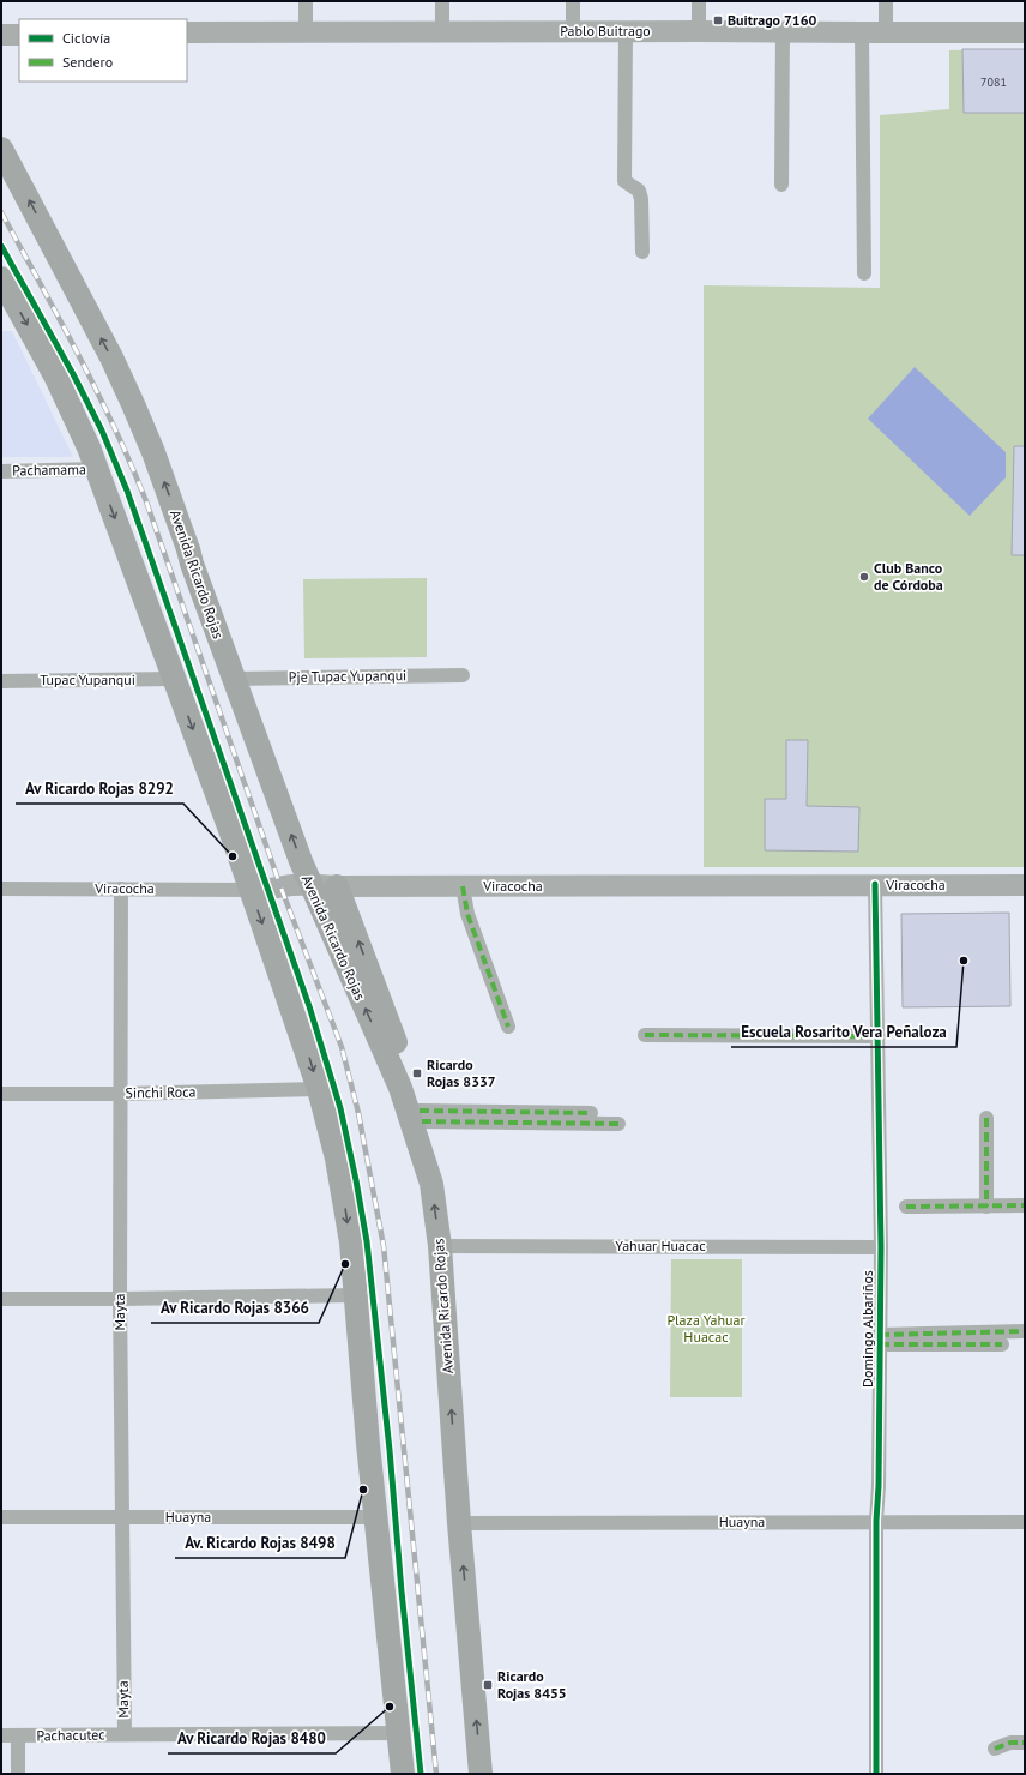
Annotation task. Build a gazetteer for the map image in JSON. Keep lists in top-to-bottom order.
{
  "streets": {
    "main road": ["Pablo Buitrago", "Avenida Ricardo Rojas", "Viracocha"],
    "street": [
      "Pachamama",
      "Pje Tupac Yupanqui",
      "Tupac Yupanqui",
      "Sinchi Roca",
      "Yahuar Huacac",
      "Mayta",
      "Domingo Albariños",
      "Huayna",
      "Pachacutec"
    ]
  },
  "crossings": [
    ["Avenida Ricardo Rojas", "Pje Tupac Yupanqui"],
    ["Avenida Ricardo Rojas", "Viracocha"],
    ["Avenida Ricardo Rojas", "Yahuar Huacac"],
    ["Avenida Ricardo Rojas", "Huayna"],
    ["Viracocha", "Mayta"],
    ["Viracocha", "Domingo Albariños"],
    ["Sinchi Roca", "Mayta"],
    ["Yahuar Huacac", "Domingo Albariños"],
    ["Mayta", "Huayna"],
    ["Mayta", "Pachacutec"],
    ["Domingo Albariños", "Huayna"]
  ],
  "parks": ["Plaza Yahuar Huacac"],
  "places": {
    "transit": ["Buitrago 7160", "Ricardo Rojas 8337", "Ricardo Rojas 8455"],
    "other": [
      "Club Banco de Córdoba",
      "Av Ricardo Rojas 8292",
      "Escuela Rosarito Vera Peñaloza",
      "Av Ricardo Rojas 8366",
      "Av. Ricardo Rojas 8498",
      "Av Ricardo Rojas 8480"
    ]
  },
  "house_numbers": ["7081"],
  "legend": ["Ciclovía", "Sendero"]
}
